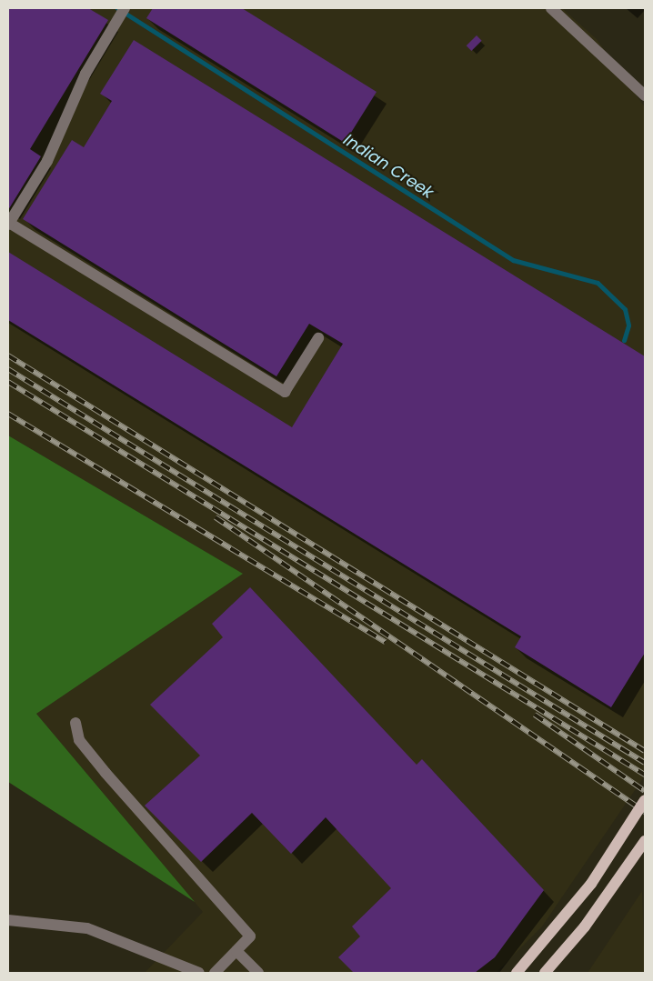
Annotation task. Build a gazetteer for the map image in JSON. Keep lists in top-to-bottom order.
{
  "water": ["Indian Creek"]
}
